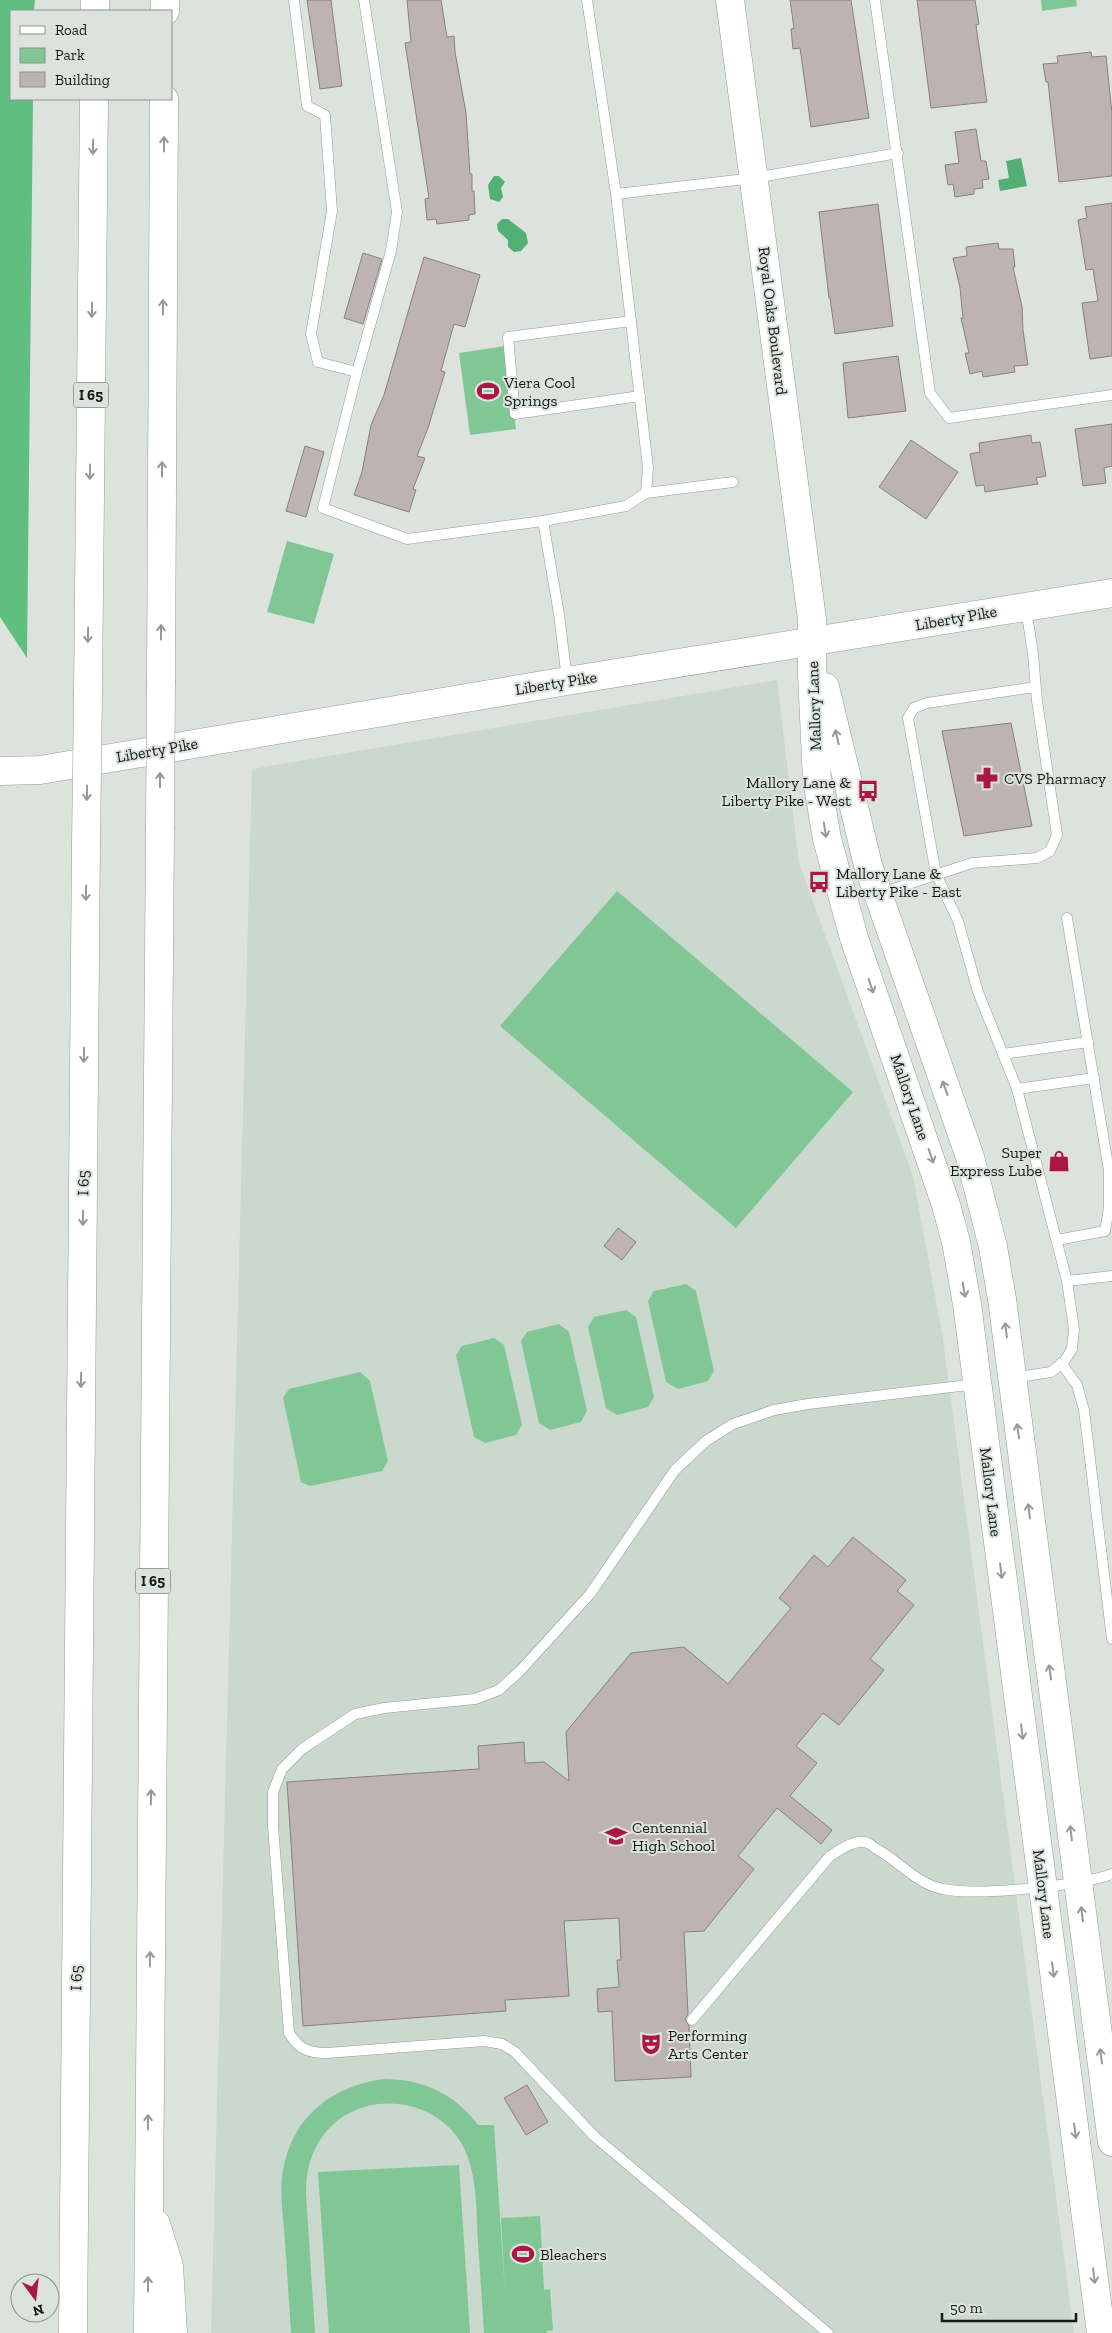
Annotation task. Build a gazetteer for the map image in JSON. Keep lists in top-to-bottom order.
{
  "streets": {
    "main road": [
      "Royal Oaks Boulevard",
      "I 65",
      "Liberty Pike",
      "Mallory Lane"
    ]
  },
  "crossings": [
    ["Royal Oaks Boulevard", "Liberty Pike"],
    ["Royal Oaks Boulevard", "Mallory Lane"],
    ["Liberty Pike", "Mallory Lane"]
  ],
  "places": {
    "sports": ["Viera Cool Springs", "Bleachers"],
    "pharmacy": ["CVS Pharmacy"],
    "bus stop": ["Mallory Lane & Liberty Pike - West", "Mallory Lane & Liberty Pike - East"],
    "shop": ["Super Express Lube"],
    "school or university": ["Centennial High School"],
    "theatre": ["Performing Arts Center"]
  },
  "legend": ["Road", "Park", "Building"],
  "scale_bar": "50 m",
  "north": "bottom"
}
